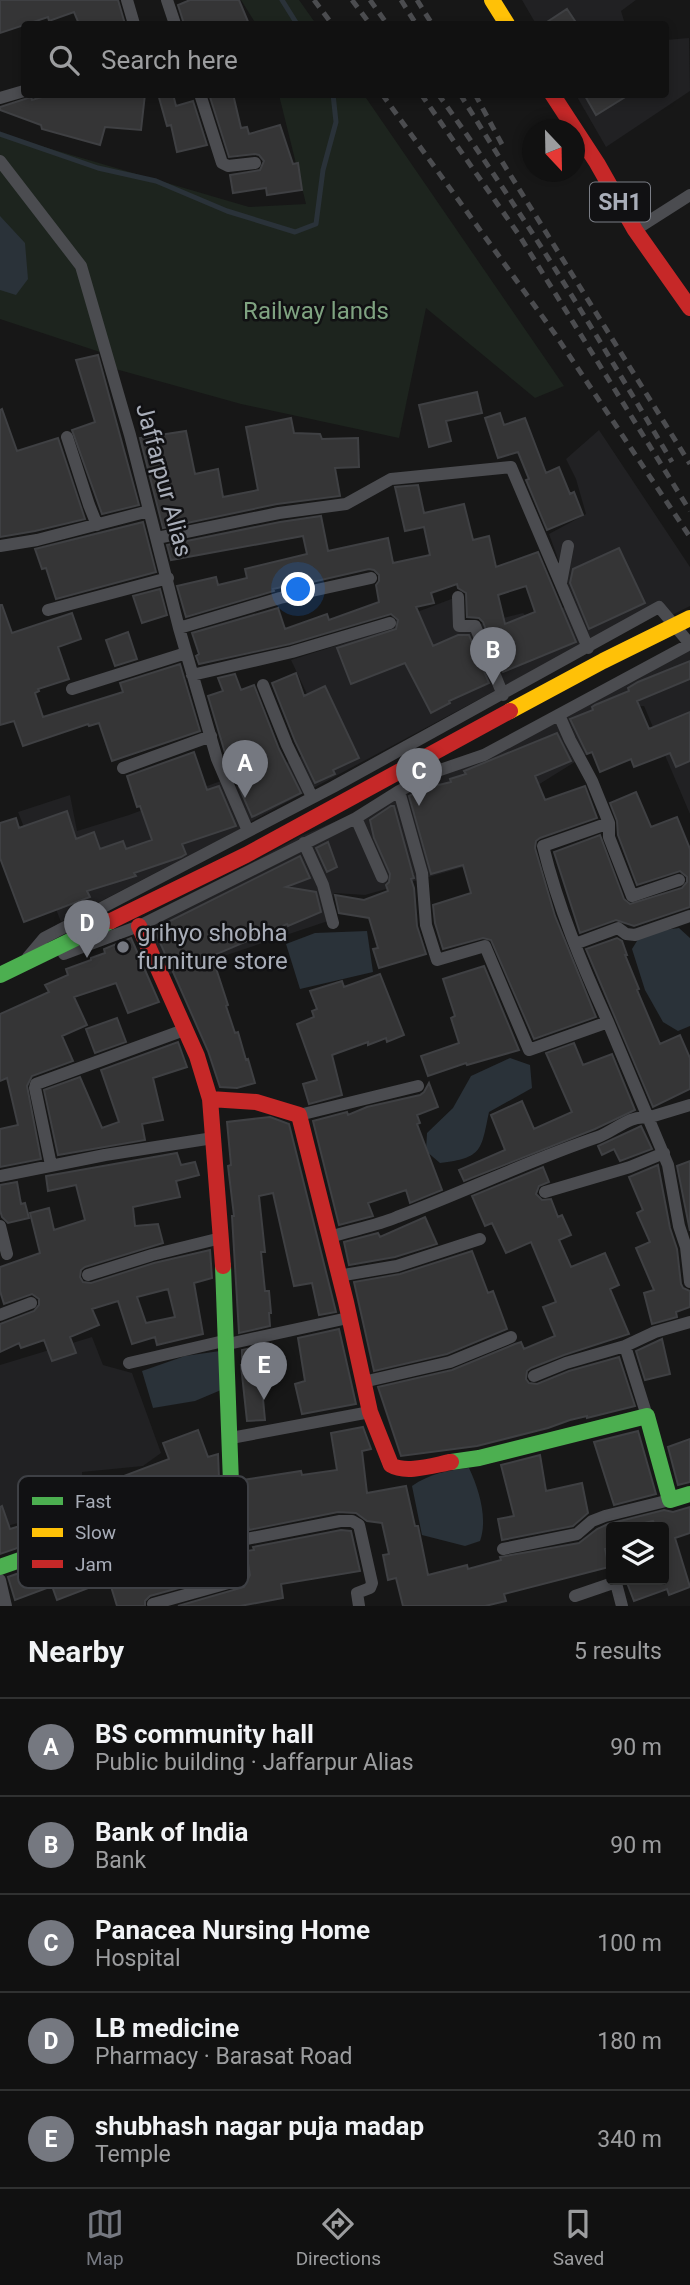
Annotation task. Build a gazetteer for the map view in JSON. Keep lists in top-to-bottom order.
{
  "streets": {
    "street": ["SH1", "Jaffarpur Alias"]
  },
  "parks": ["Railway lands"],
  "places": ["grihyo shobha furniture store"],
  "legend": ["Fast", "Slow", "Jam"],
  "north": "bottom",
  "page": {
    "search": "Search here",
    "pins": [
      "B",
      "A",
      "C",
      "D",
      "E"
    ],
    "heading": ["Nearby", "5 results"],
    "list": [
      {
        "mark": "A",
        "name": "BS community hall",
        "note": "Public building · Jaffarpur Alias",
        "value": "90 m"
      },
      {
        "mark": "B",
        "name": "Bank of India",
        "note": "Bank",
        "value": "90 m"
      },
      {
        "mark": "C",
        "name": "Panacea Nursing Home",
        "note": "Hospital",
        "value": "100 m"
      },
      {
        "mark": "D",
        "name": "LB medicine",
        "note": "Pharmacy · Barasat Road",
        "value": "180 m"
      },
      {
        "mark": "E",
        "name": "shubhash nagar puja madap",
        "note": "Temple",
        "value": "340 m"
      }
    ],
    "nav": ["Map", "Directions", "Saved"]
  }
}
